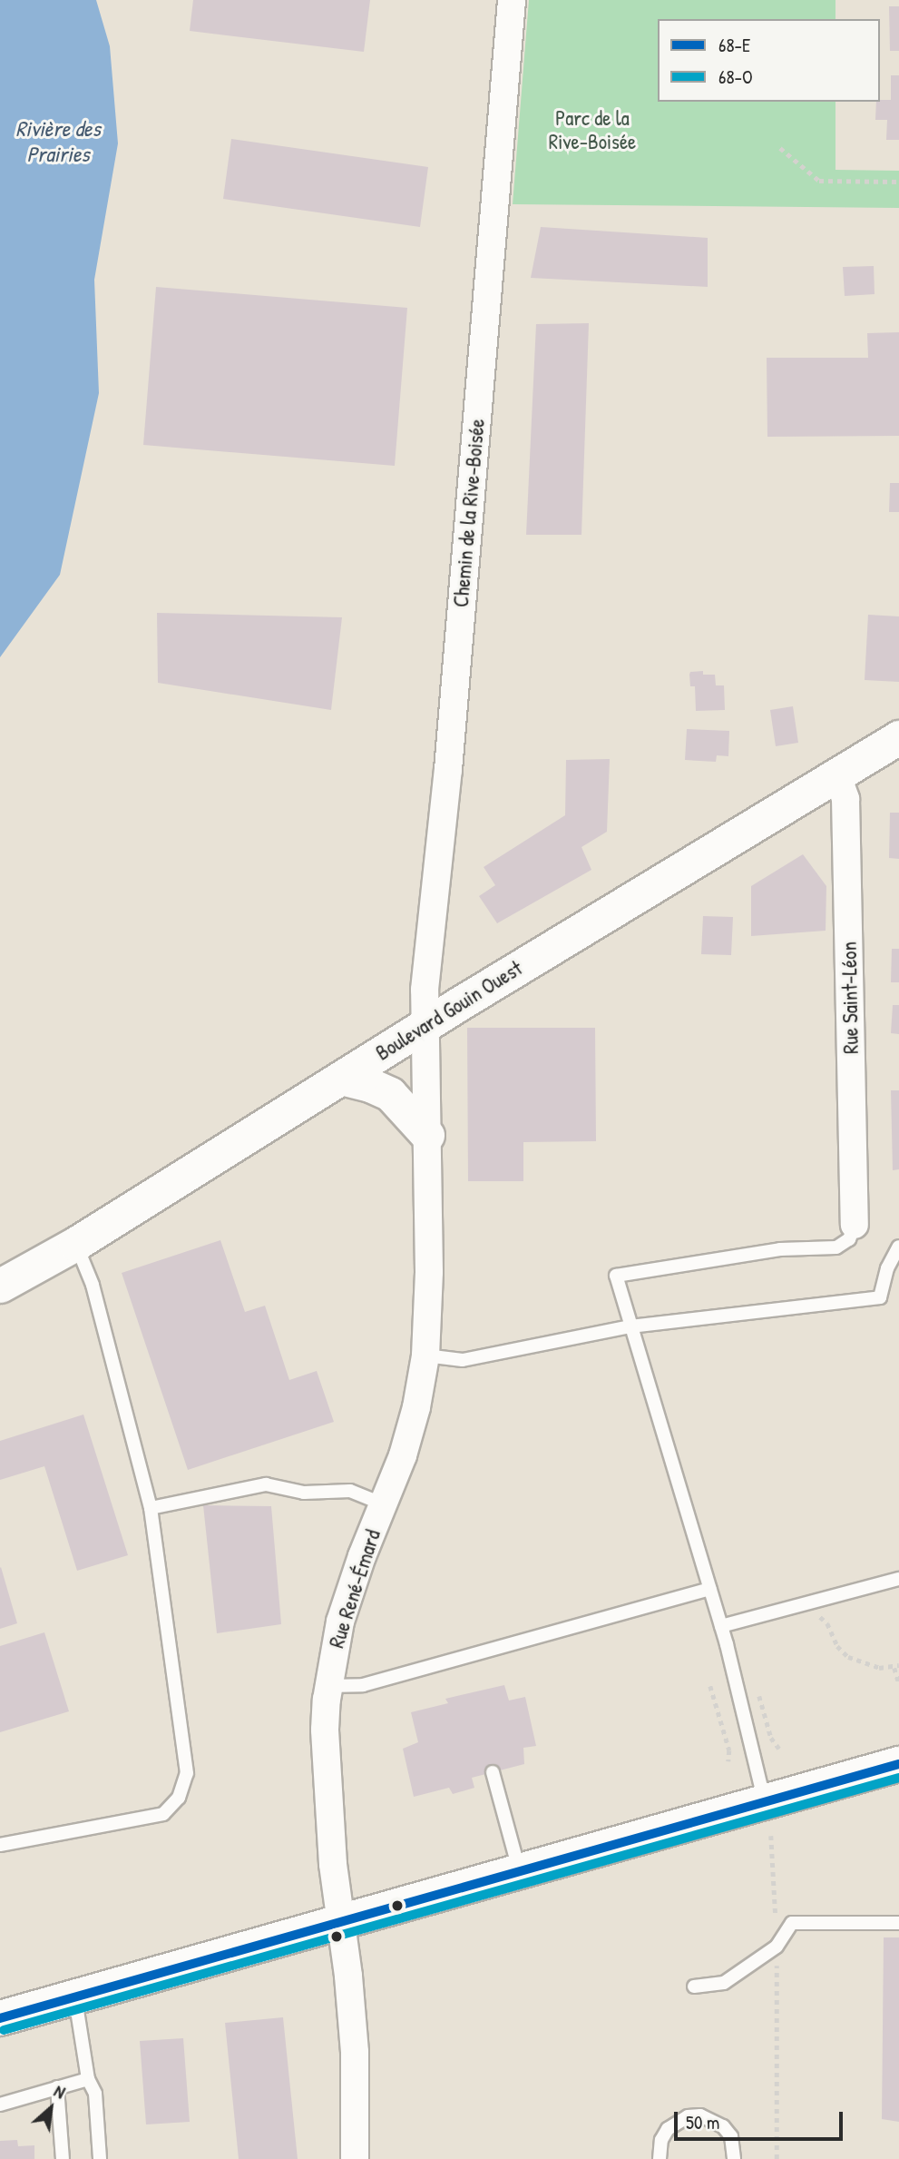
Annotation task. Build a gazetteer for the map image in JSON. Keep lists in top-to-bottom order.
{
  "streets": {
    "street": [
      "Chemin de la Rive-Boisée",
      "Rue Saint-Léon",
      "Boulevard Gouin Ouest",
      "Rue René-Émard"
    ]
  },
  "crossings": [
    ["Chemin de la Rive-Boisée", "Boulevard Gouin Ouest"],
    ["Chemin de la Rive-Boisée", "Rue René-Émard"],
    ["Rue Saint-Léon", "Boulevard Gouin Ouest"],
    ["Boulevard Gouin Ouest", "Rue René-Émard"]
  ],
  "water": ["Rivière des Prairies"],
  "parks": ["Parc de la Rive-Boisée"],
  "lines": ["transit line 68-E", "transit line 68-O"],
  "legend": ["68-E", "68-O"],
  "scale_bar": "50 m",
  "north": "top right"
}
